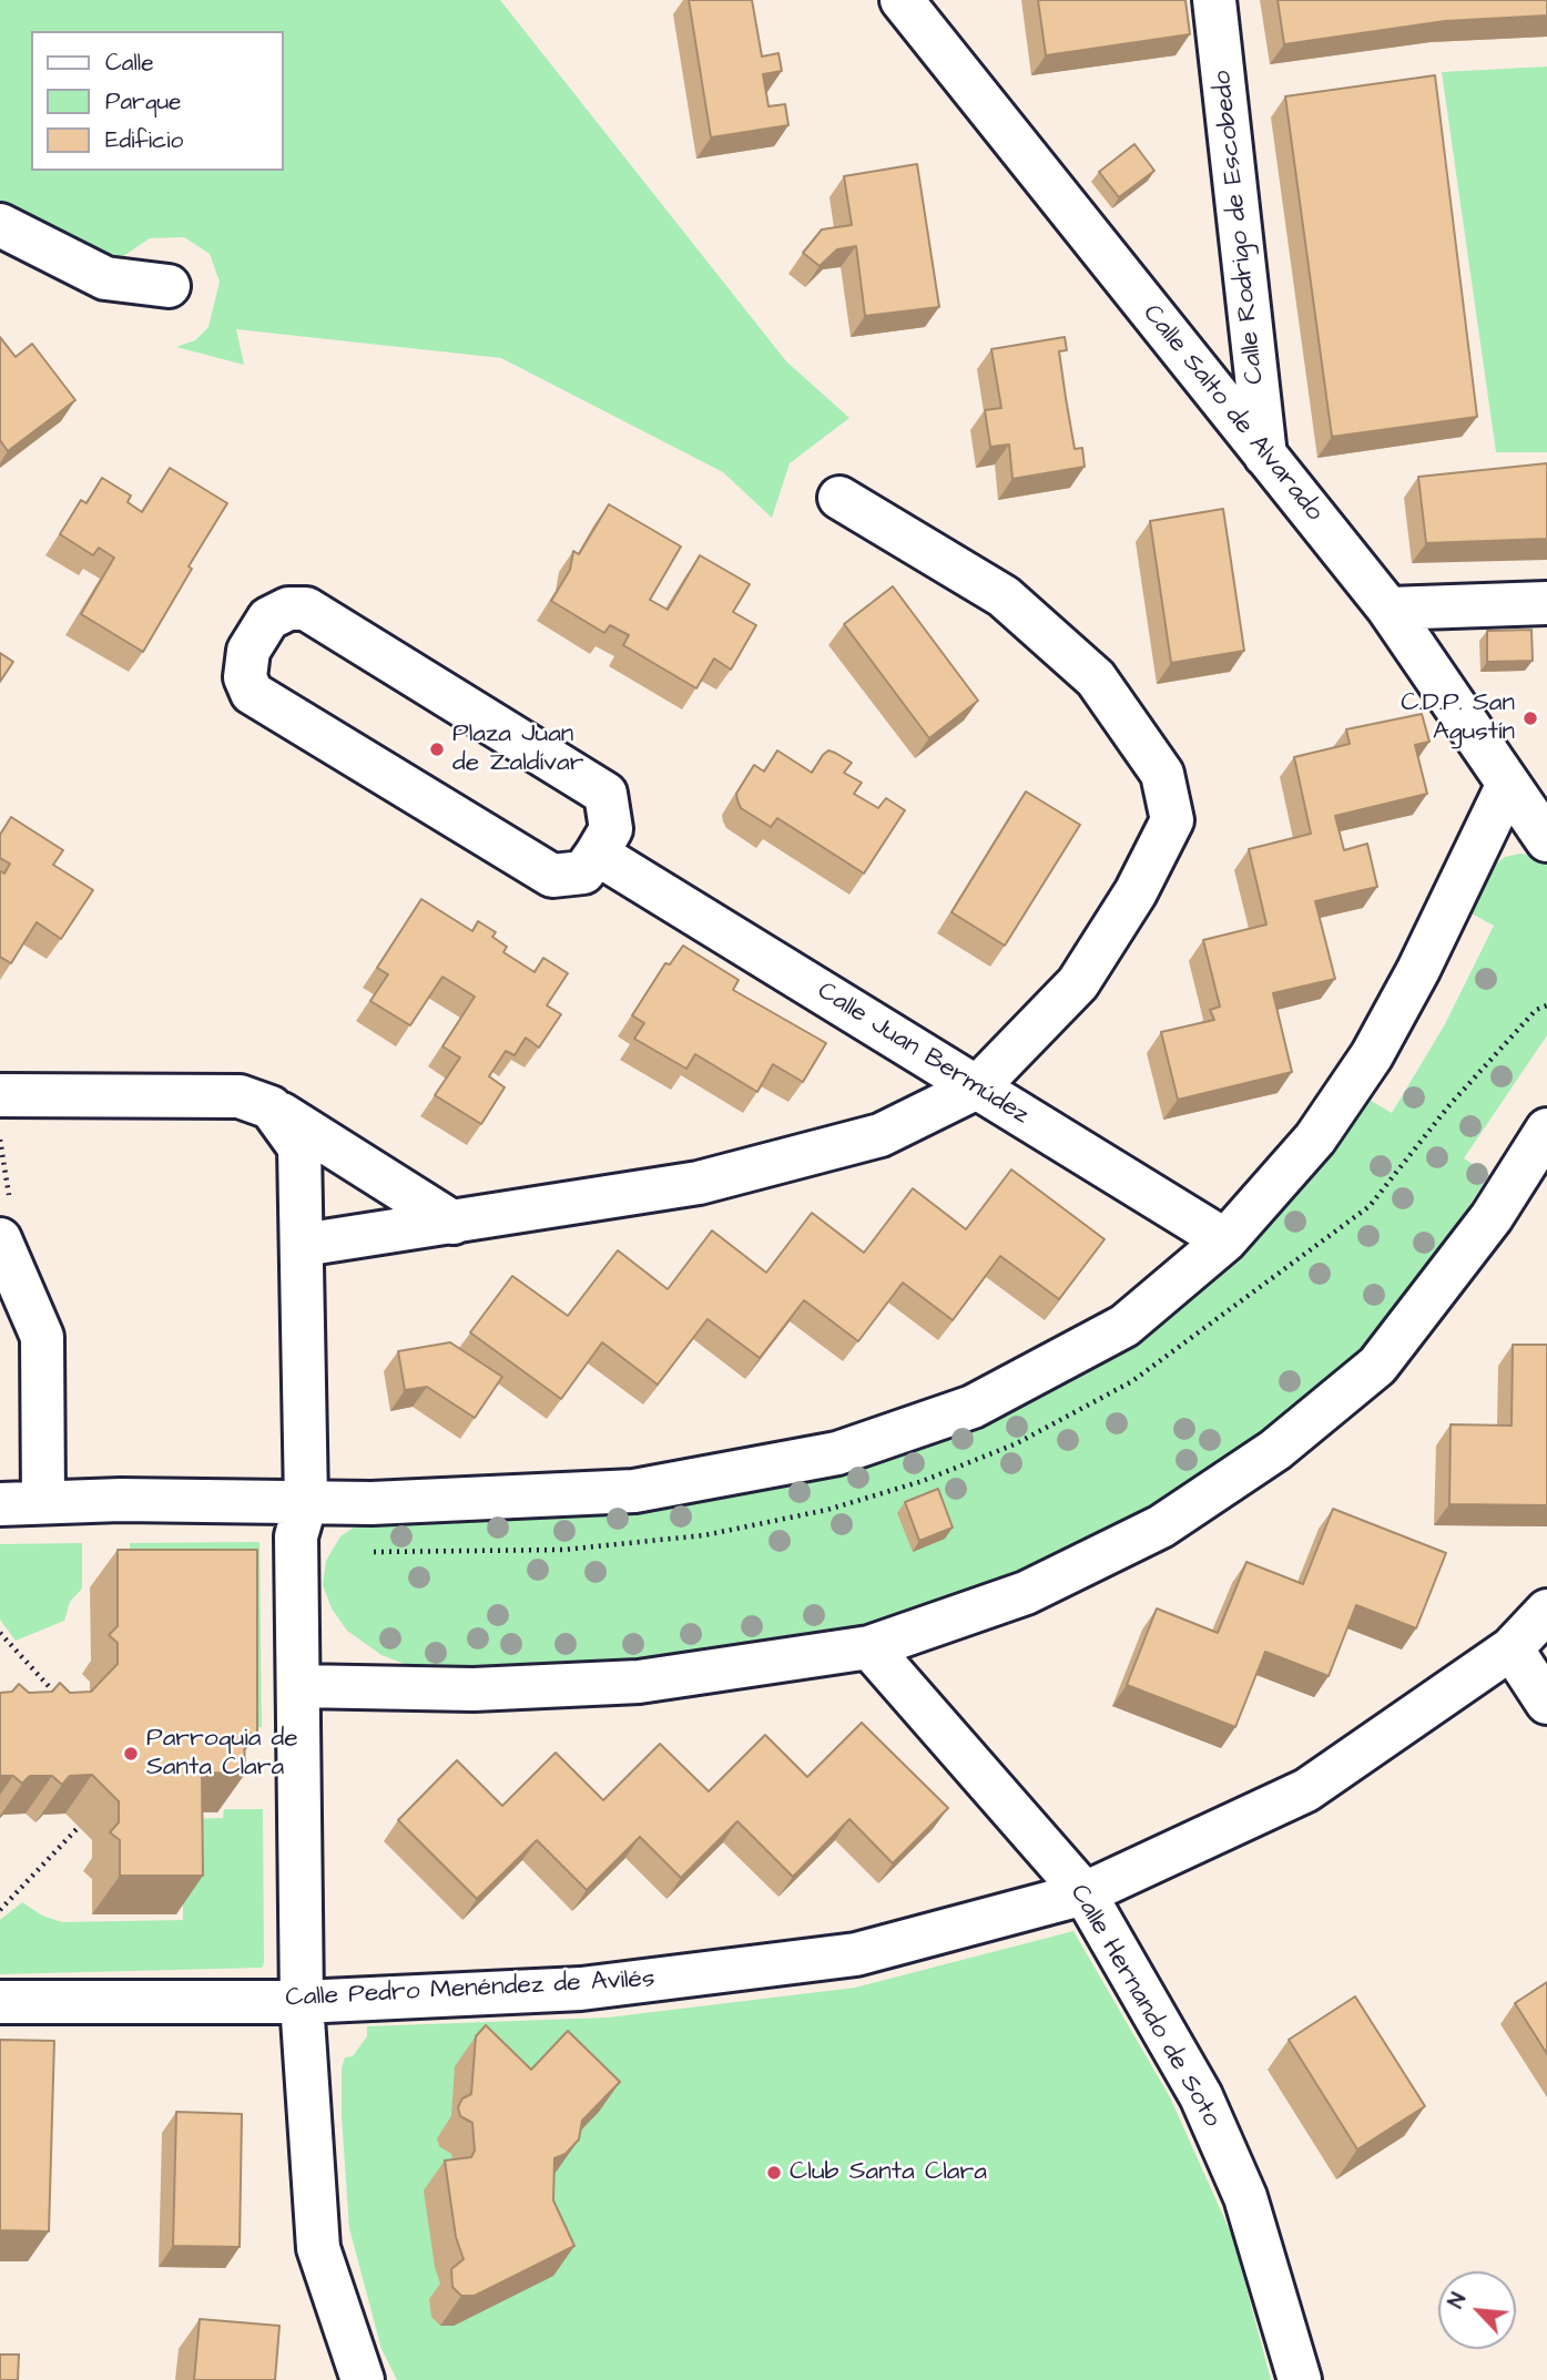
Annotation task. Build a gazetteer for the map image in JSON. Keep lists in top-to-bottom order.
{
  "streets": {
    "street": [
      "Calle Rodrigo de Escobedo",
      "Calle Salto de Alvarado",
      "Calle Juan Bermúdez",
      "Calle Pedro Menéndez de Avilés",
      "Calle Hernando de Soto"
    ]
  },
  "crossings": [
    ["Calle Rodrigo de Escobedo", "Calle Salto de Alvarado"],
    ["Calle Pedro Menéndez de Avilés", "Calle Hernando de Soto"]
  ],
  "places": [
    "C.D.P. San Agustín",
    "Plaza Juan de Zaldívar",
    "Parroquia de Santa Clara",
    "Club Santa Clara"
  ],
  "legend": ["Calle", "Parque", "Edificio"],
  "north": "top left"
}
